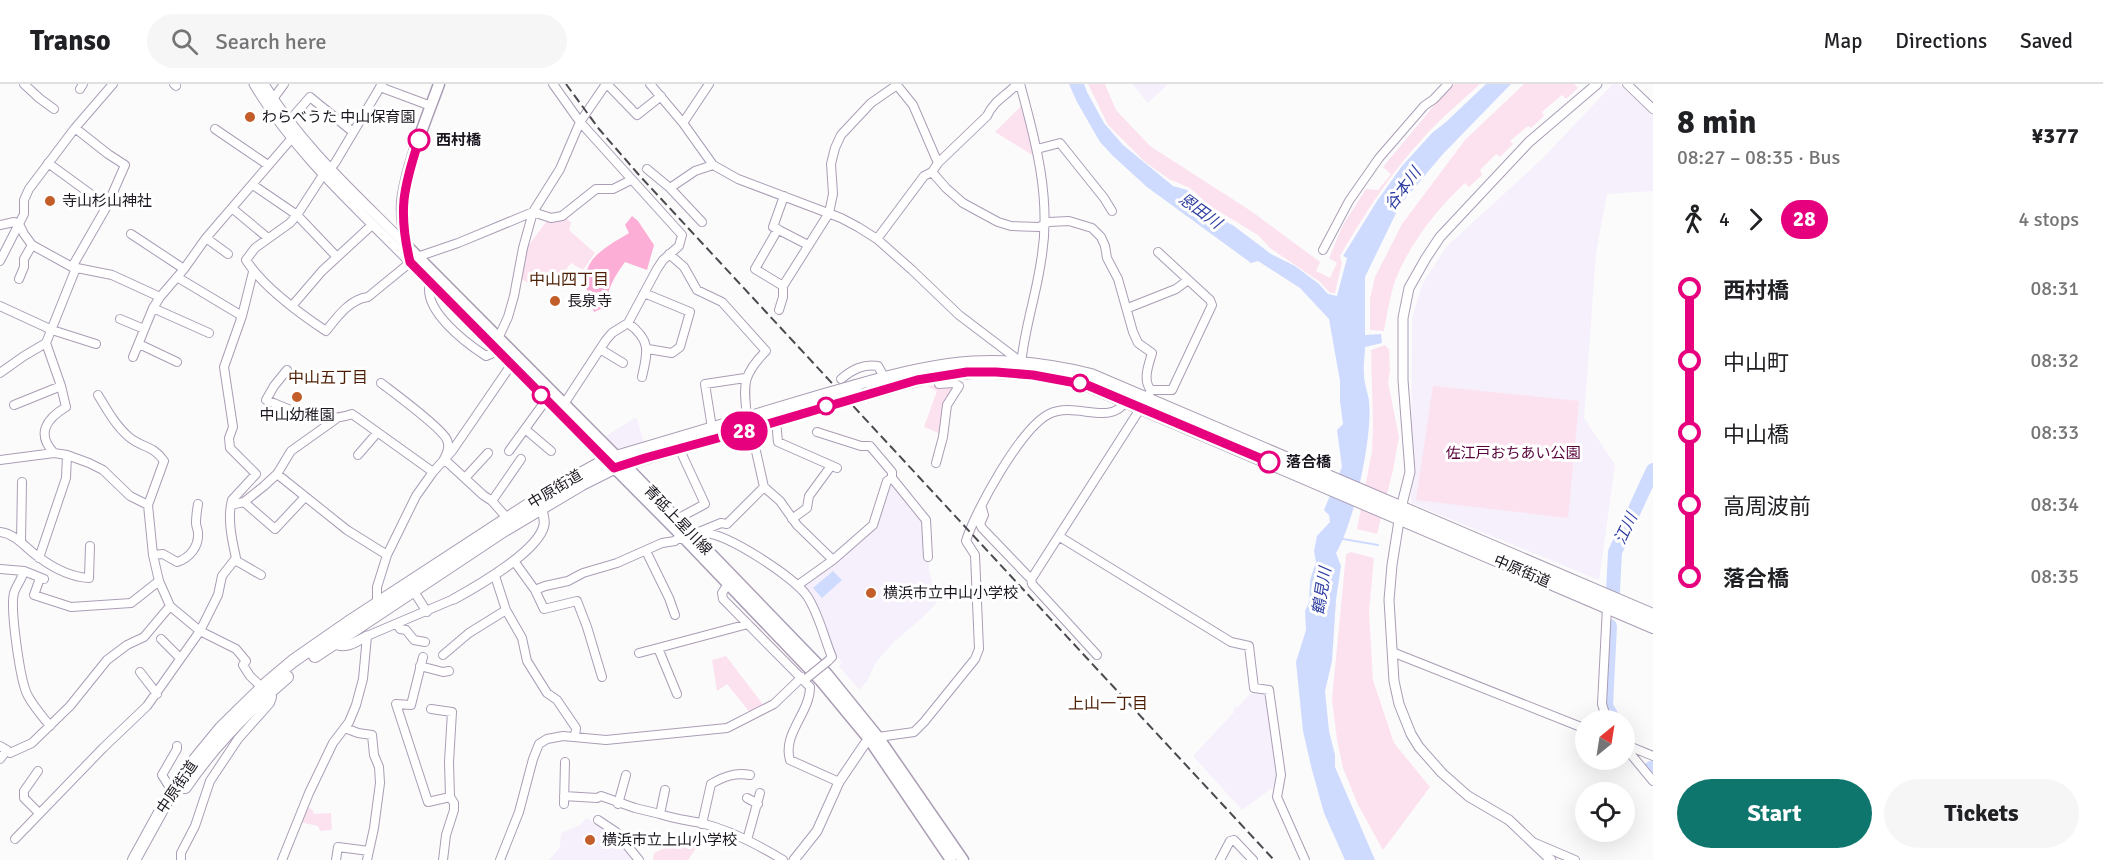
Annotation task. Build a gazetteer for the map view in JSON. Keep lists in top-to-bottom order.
{
  "streets": {
    "main road": ["中原街道", "青砥上星川線"]
  },
  "crossings": [
    ["中原街道", "青砥上星川線"]
  ],
  "districts": ["中山四丁目", "中山五丁目", "上山一丁目"],
  "water": [
    "谷本川",
    "恩田川",
    "江川",
    "鶴見川"
  ],
  "parks": ["佐江戸おちあい公園"],
  "places": [
    "わらべうた 中山保育園",
    "西村橋",
    "寺山杉山神社",
    "長泉寺",
    "中山幼稚園",
    "落合橋",
    "横浜市立中山小学校",
    "横浜市立上山小学校"
  ],
  "lines": ["bus line 28"],
  "north": "top right",
  "page": {
    "header": "Transo",
    "search": "Search here",
    "nav": ["Map", "Directions", "Saved"],
    "on_map": "28",
    "heading": ["8 min", "08:27 – 08:35 · Bus", "¥377"],
    "legs": ["4", "28", "4 stops"],
    "list": [
      {
        "name": "西村橋",
        "value": "08:31"
      },
      {
        "name": "中山町",
        "value": "08:32"
      },
      {
        "name": "中山橋",
        "value": "08:33"
      },
      {
        "name": "高周波前",
        "value": "08:34"
      },
      {
        "name": "落合橋",
        "value": "08:35"
      }
    ],
    "buttons": ["Start", "Tickets"]
  }
}
